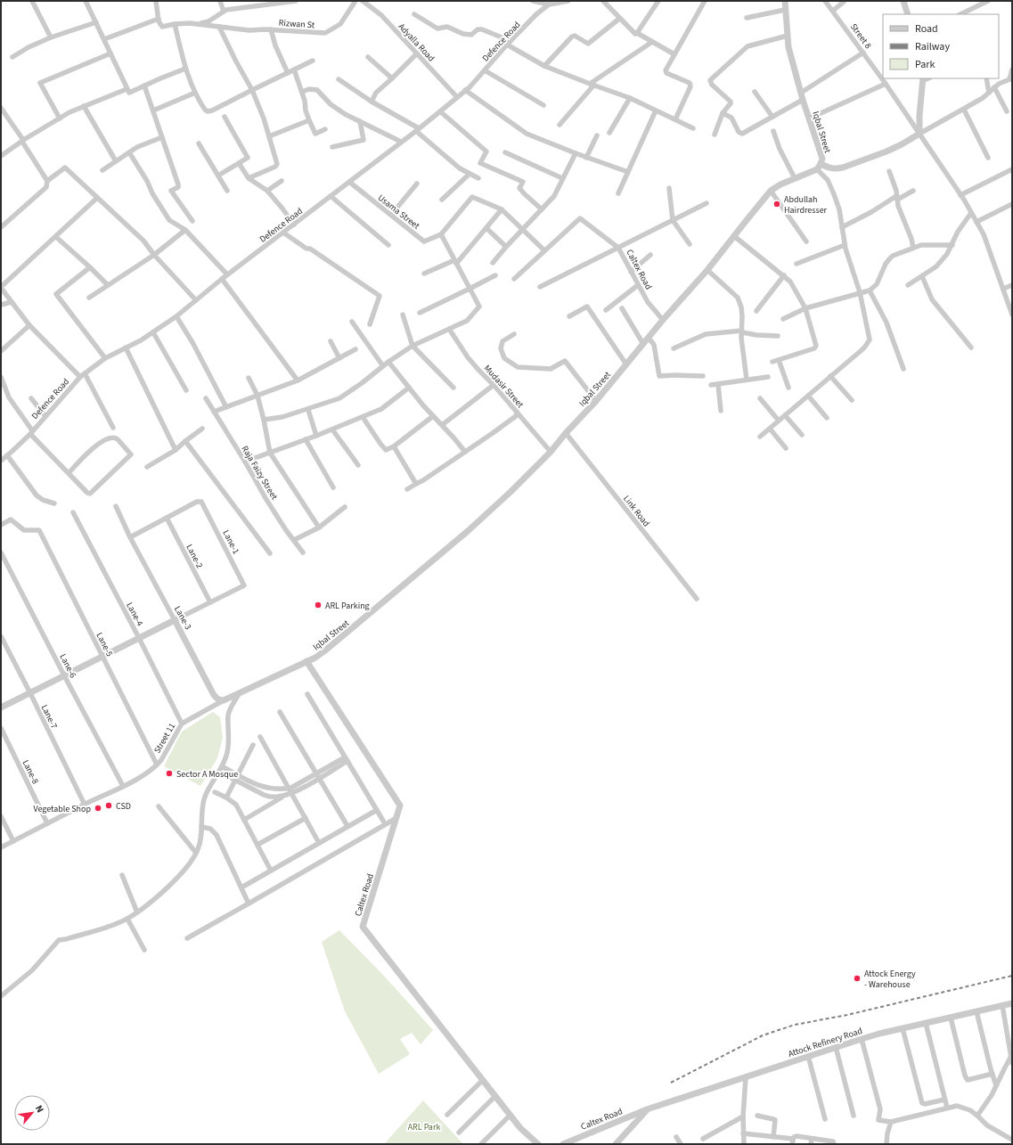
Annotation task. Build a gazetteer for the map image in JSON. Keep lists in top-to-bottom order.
{
  "streets": {
    "street": [
      "Rizwan St",
      "Street 8",
      "Defence Road",
      "Adyalla Road",
      "Iqbal Street",
      "Usama Street",
      "Caltex Road",
      "Mudasir Street",
      "Raja Faizy Street",
      "Link Road",
      "Lane-1",
      "Lane-2",
      "Lane-4",
      "Lane-3",
      "Lane-5",
      "Lane-6",
      "Lane-7",
      "Street 11",
      "Lane-8",
      "Attock Refinery Road"
    ]
  },
  "crossings": [
    ["Defence Road", "Adyalla Road"],
    ["Defence Road", "Usama Street"],
    ["Iqbal Street", "Caltex Road"],
    ["Iqbal Street", "Mudasir Street"],
    ["Iqbal Street", "Link Road"],
    ["Iqbal Street", "Lane-3"],
    ["Iqbal Street", "Street 11"],
    ["Caltex Road", "Attock Refinery Road"],
    ["Lane-1", "Lane-2"],
    ["Lane-4", "Street 11"],
    ["Lane-3", "Street 11"],
    ["Lane-5", "Street 11"]
  ],
  "parks": ["ARL Park"],
  "places": [
    "Abdullah Hairdresser",
    "ARL Parking",
    "Sector A Mosque",
    "CSD",
    "Vegetable Shop",
    "Attock Energy - Warehouse"
  ],
  "legend": ["Road", "Railway", "Park"],
  "north": "top right"
}
